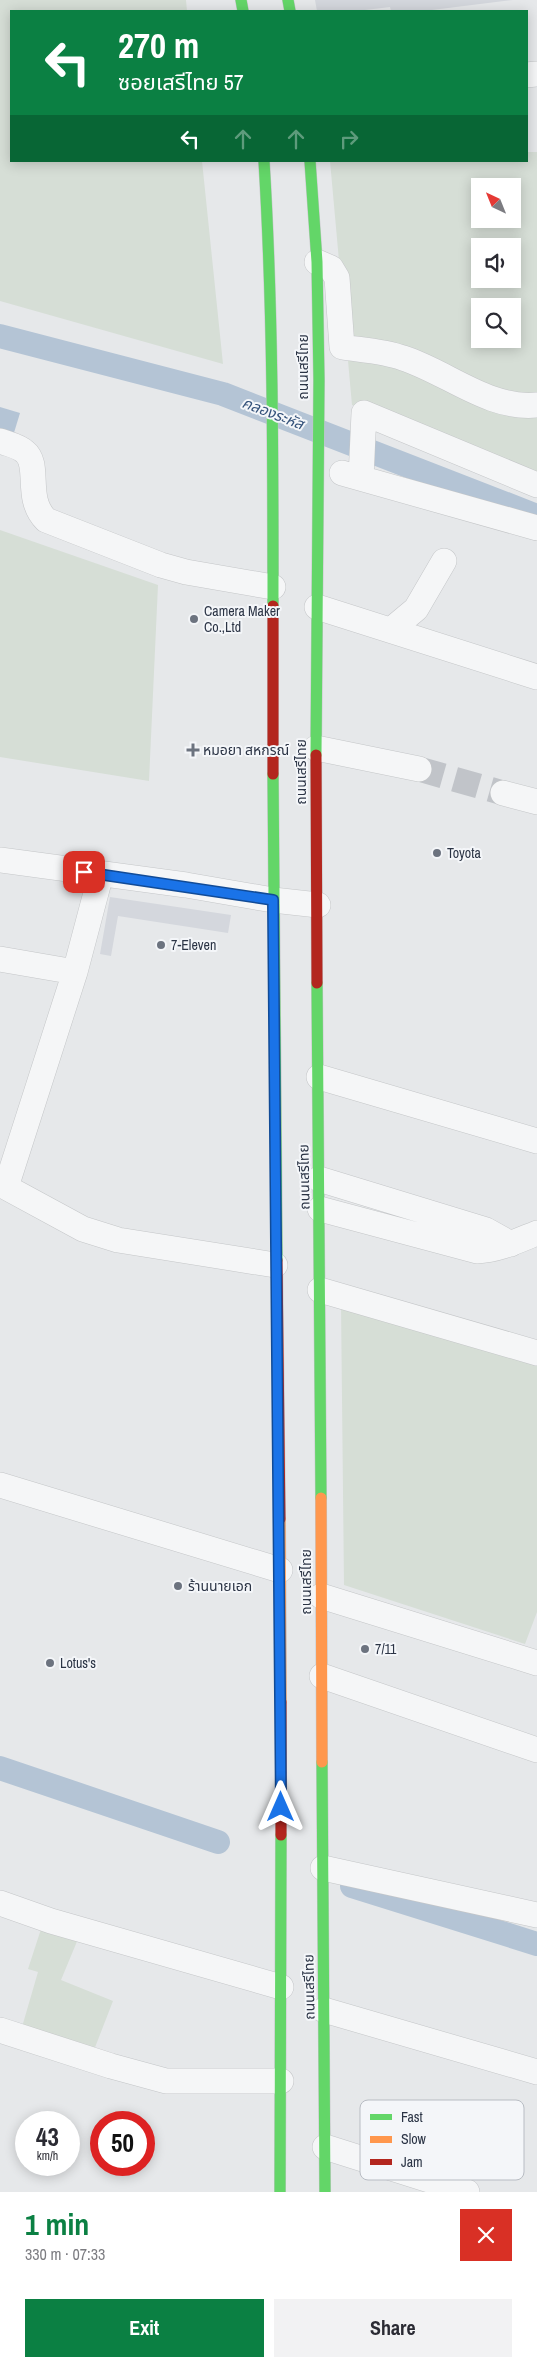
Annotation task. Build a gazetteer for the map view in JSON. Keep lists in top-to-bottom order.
{
  "streets": {
    "main road": ["ถนนเสรีไทย"]
  },
  "water": ["คลองระหัส"],
  "places": {
    "other": [
      "Camera Maker Co.,Ltd",
      "Toyota",
      "7-Eleven",
      "ร้านนายเอก",
      "7/11",
      "Lotus's"
    ],
    "health": ["หมอยา สหกรณ์"]
  },
  "legend": ["Fast", "Slow", "Jam"],
  "north": "top left",
  "page": {
    "turn": ["270 m", "ซอยเสรีไทย 57"],
    "speed": "43 km/h",
    "limit": "50",
    "heading": ["1 min", "330 m · 07:33"],
    "buttons": ["Exit", "Share"]
  }
}
